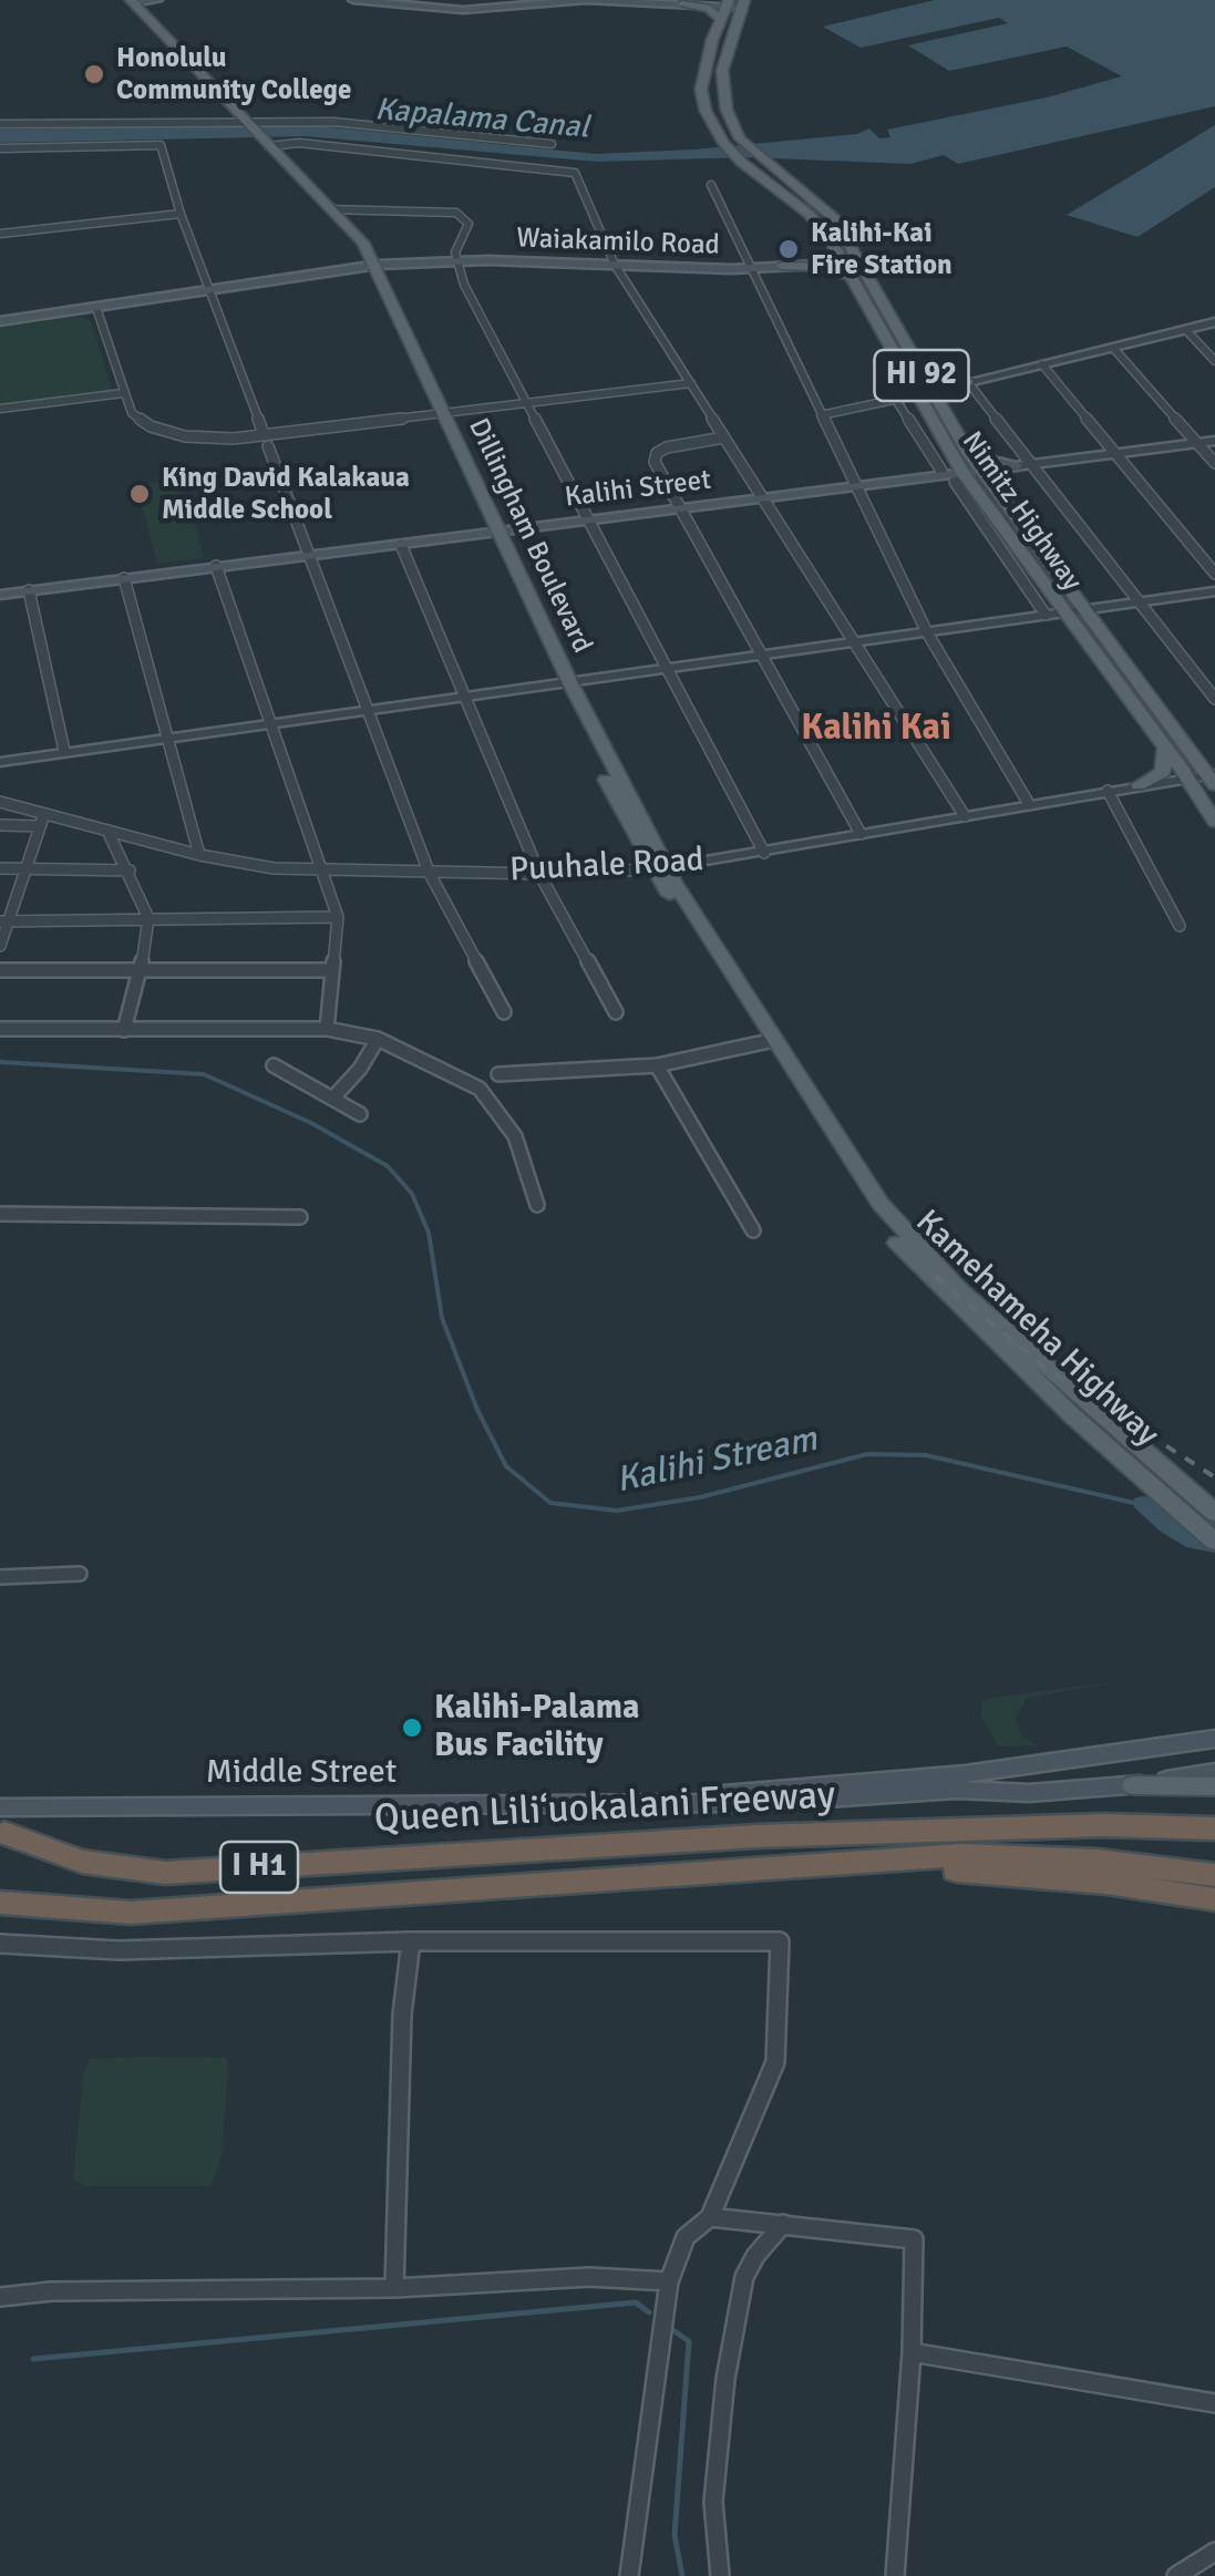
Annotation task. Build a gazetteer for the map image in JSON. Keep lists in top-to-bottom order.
{
  "streets": {
    "highway": ["Queen Liliʻuokalani Freeway", "I H1"],
    "main road": [
      "Waiakamilo Road",
      "HI 92",
      "Kalihi Street",
      "Nimitz Highway",
      "Dillingham Boulevard",
      "Kamehameha Highway",
      "Middle Street"
    ],
    "street": ["Puuhale Road"]
  },
  "crossings": [
    ["Waiakamilo Road", "Nimitz Highway"],
    ["Waiakamilo Road", "Dillingham Boulevard"],
    ["Kalihi Street", "Dillingham Boulevard"],
    ["Nimitz Highway", "Puuhale Road"],
    ["Dillingham Boulevard", "Puuhale Road"],
    ["Dillingham Boulevard", "Kamehameha Highway"],
    ["Puuhale Road", "Kamehameha Highway"],
    ["Middle Street", "Queen Liliʻuokalani Freeway"]
  ],
  "districts": ["Kalihi Kai"],
  "water": ["Kapalama Canal", "Kalihi Stream"],
  "places": [
    "Honolulu Community College",
    "Kalihi-Kai Fire Station",
    "King David Kalakaua Middle School",
    "Kalihi-Palama Bus Facility"
  ]
}
